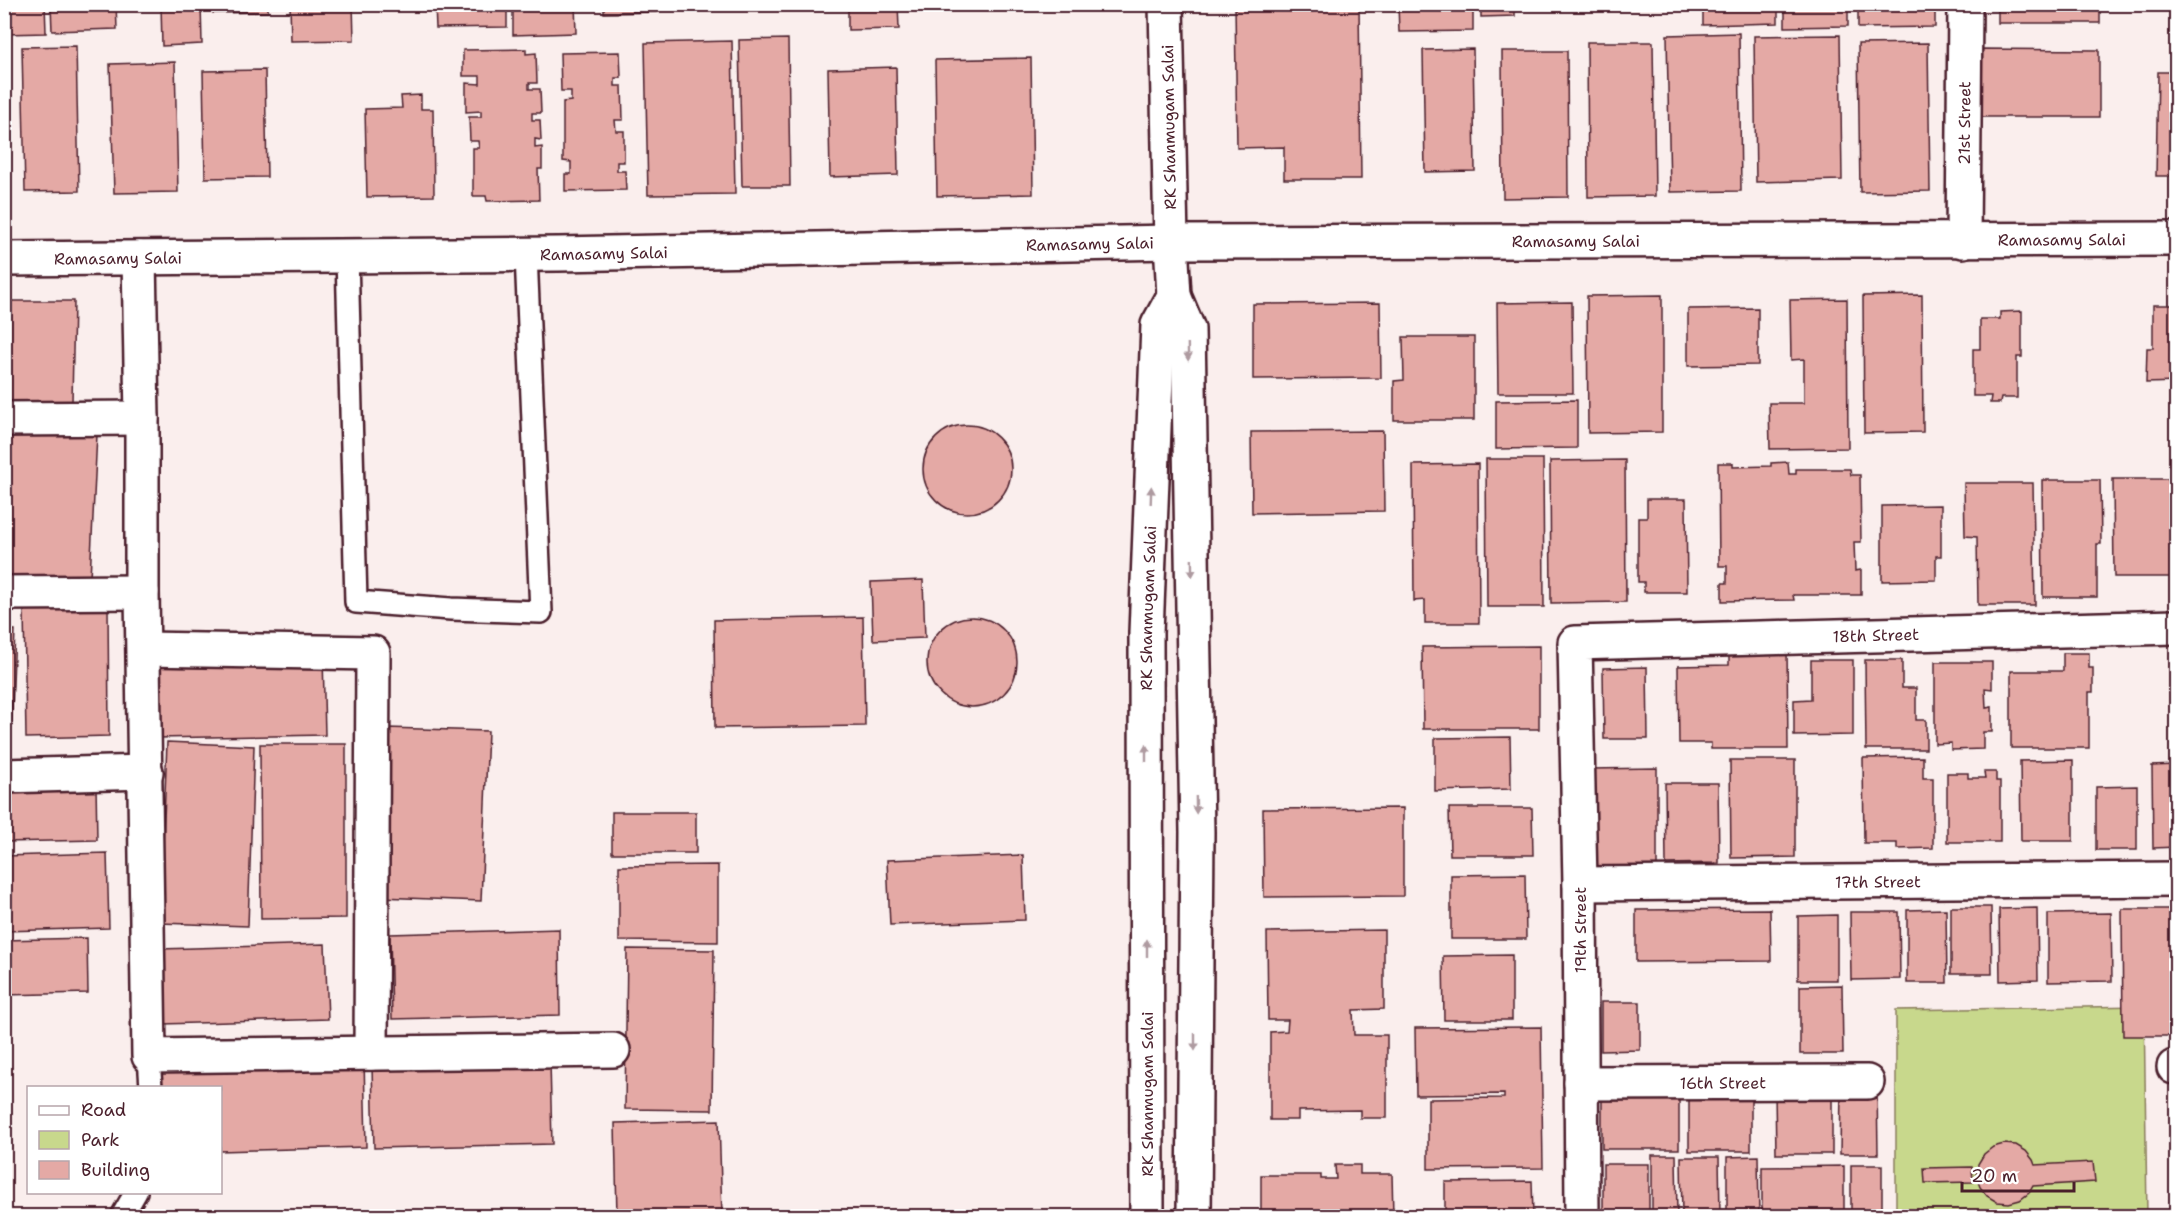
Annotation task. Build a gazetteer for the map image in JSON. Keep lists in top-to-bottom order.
{
  "streets": {
    "street": [
      "21st Street",
      "RK Shanmugam Salai",
      "Ramasamy Salai",
      "18th Street",
      "17th Street",
      "19th Street",
      "16th Street"
    ]
  },
  "crossings": [
    ["21st Street", "Ramasamy Salai"],
    ["RK Shanmugam Salai", "Ramasamy Salai"],
    ["18th Street", "19th Street"],
    ["17th Street", "19th Street"],
    ["19th Street", "16th Street"]
  ],
  "legend": ["Road", "Park", "Building"],
  "scale_bar": "20 m"
}
